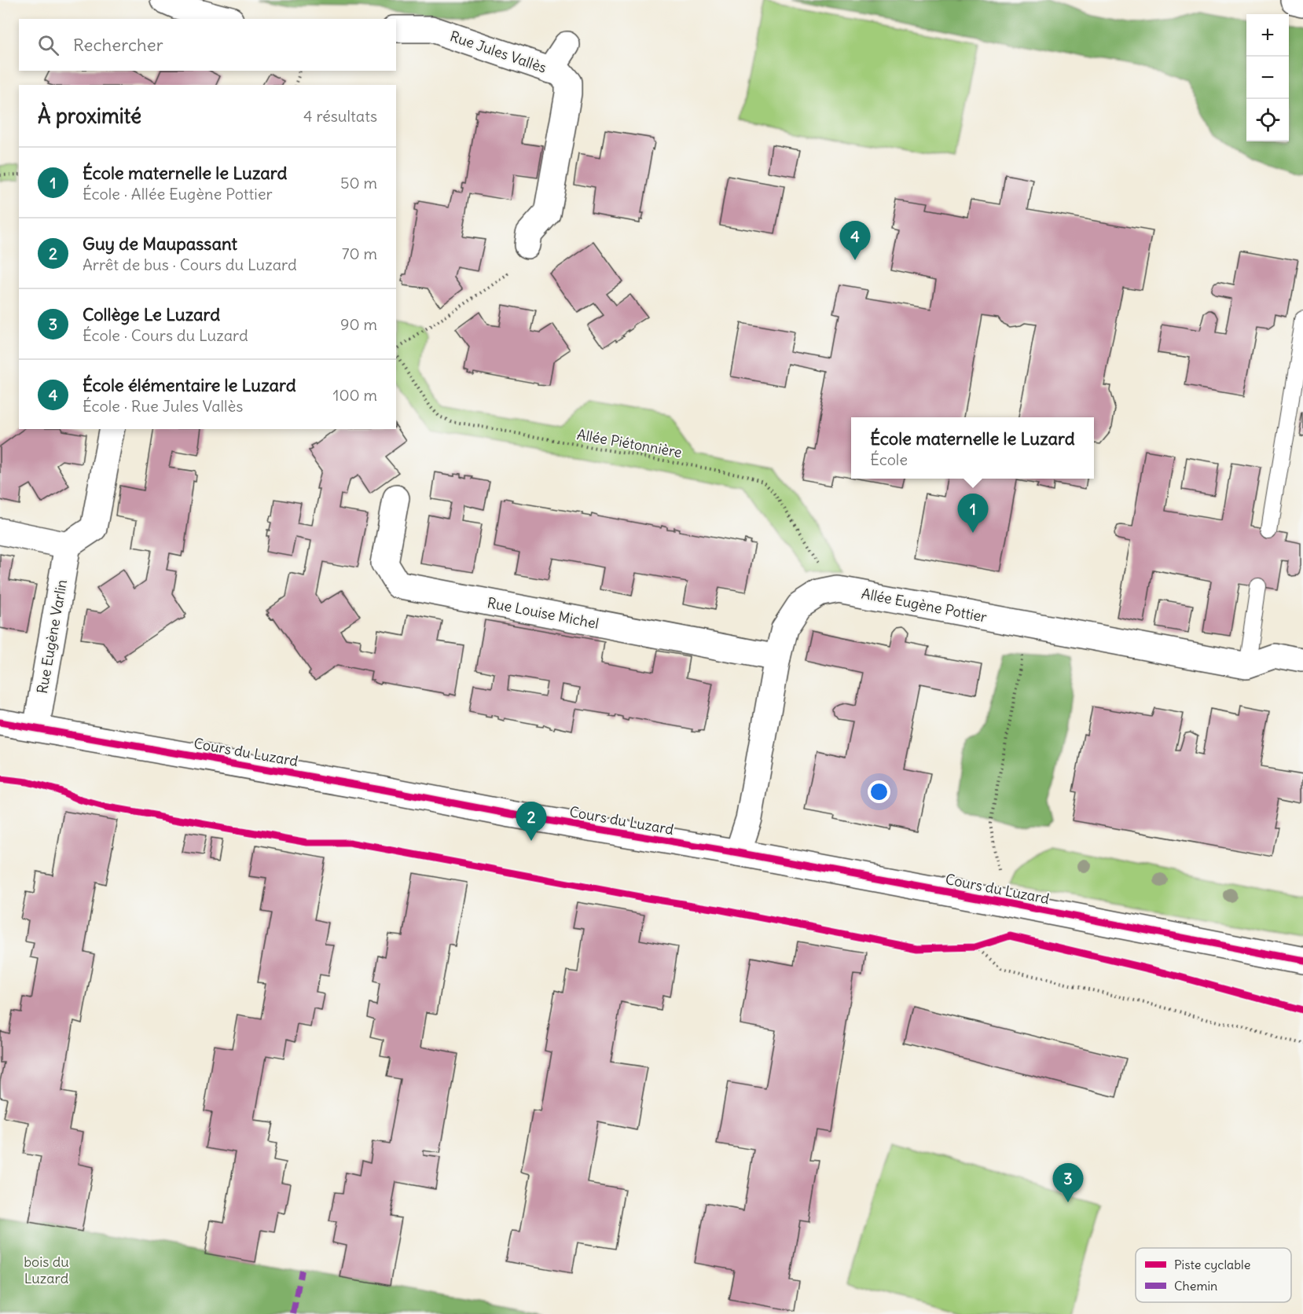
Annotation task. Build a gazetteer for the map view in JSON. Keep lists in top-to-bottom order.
{
  "streets": {
    "main road": [
      "Rue Jules Vallès",
      "Allée Eugène Pottier",
      "Rue Louise Michel",
      "Rue Eugène Varlin",
      "Cours du Luzard"
    ],
    "path": ["Allée Piétonnière"]
  },
  "crossings": [
    ["Allée Piétonnière", "Allée Eugène Pottier"],
    ["Allée Eugène Pottier", "Rue Louise Michel"],
    ["Allée Eugène Pottier", "Cours du Luzard"],
    ["Rue Eugène Varlin", "Cours du Luzard"]
  ],
  "parks": ["bois du Luzard"],
  "legend": ["Piste cyclable", "Chemin"],
  "page": {
    "map_buttons": ["+", "−"],
    "search": "Rechercher",
    "heading": ["À proximité", "4 résultats"],
    "list": [
      {
        "mark": "1",
        "name": "École maternelle le Luzard",
        "note": "École · Allée Eugène Pottier",
        "value": "50 m"
      },
      {
        "mark": "2",
        "name": "Guy de Maupassant",
        "note": "Arrêt de bus · Cours du Luzard",
        "value": "70 m"
      },
      {
        "mark": "3",
        "name": "Collège Le Luzard",
        "note": "École · Cours du Luzard",
        "value": "90 m"
      },
      {
        "mark": "4",
        "name": "École élémentaire le Luzard",
        "note": "École · Rue Jules Vallès",
        "value": "100 m"
      }
    ],
    "pins": [
      "4",
      "1",
      "2",
      "3"
    ],
    "popup": ["École maternelle le Luzard", "École"]
  }
}
